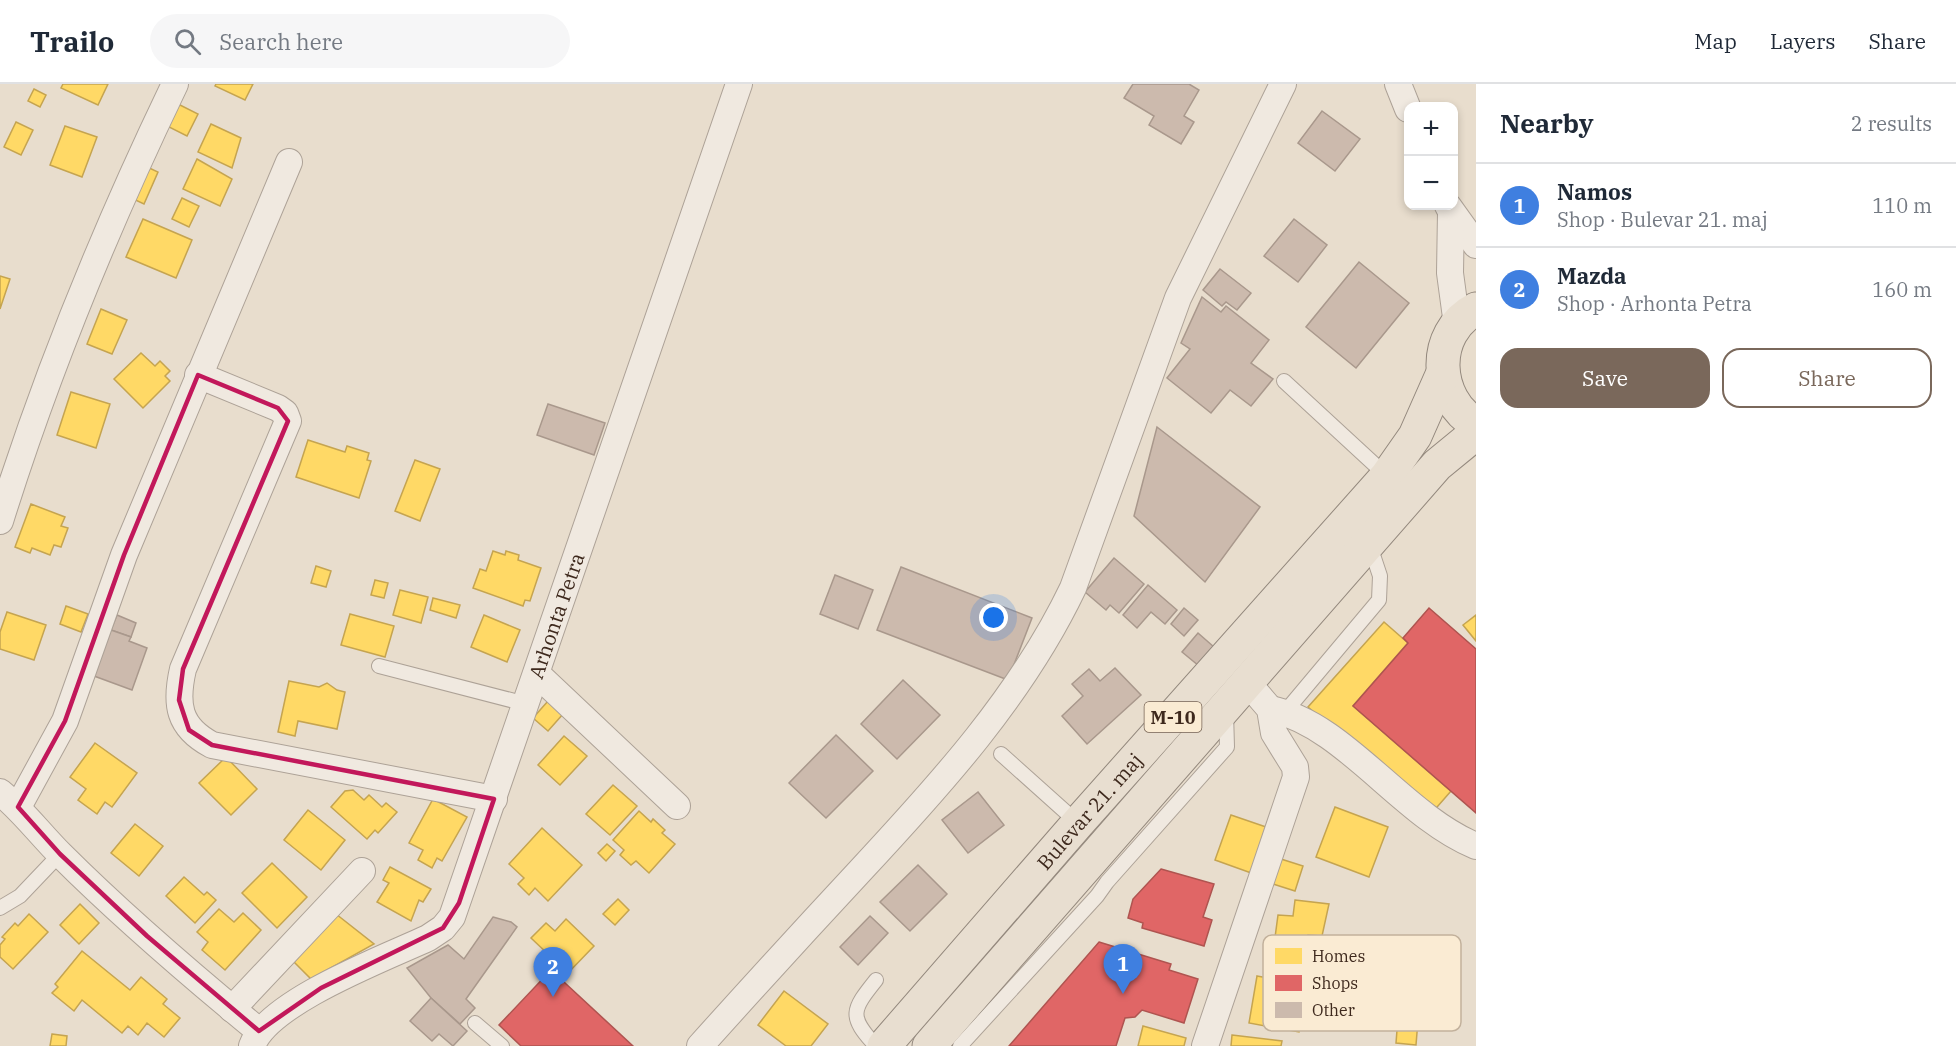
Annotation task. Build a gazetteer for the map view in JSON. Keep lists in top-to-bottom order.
{
  "streets": {
    "main road": ["M-10", "Bulevar 21. maj"],
    "street": ["Arhonta Petra"]
  },
  "legend": ["Homes", "Shops", "Other"],
  "page": {
    "header": "Trailo",
    "search": "Search here",
    "nav": ["Map", "Layers", "Share"],
    "heading": ["Nearby", "2 results"],
    "map_buttons": ["+", "−"],
    "list": [
      {
        "mark": "1",
        "name": "Namos",
        "note": "Shop · Bulevar 21. maj",
        "value": "110 m"
      },
      {
        "mark": "2",
        "name": "Mazda",
        "note": "Shop · Arhonta Petra",
        "value": "160 m"
      }
    ],
    "buttons": ["Save", "Share"],
    "pins": ["1", "2"]
  }
}
